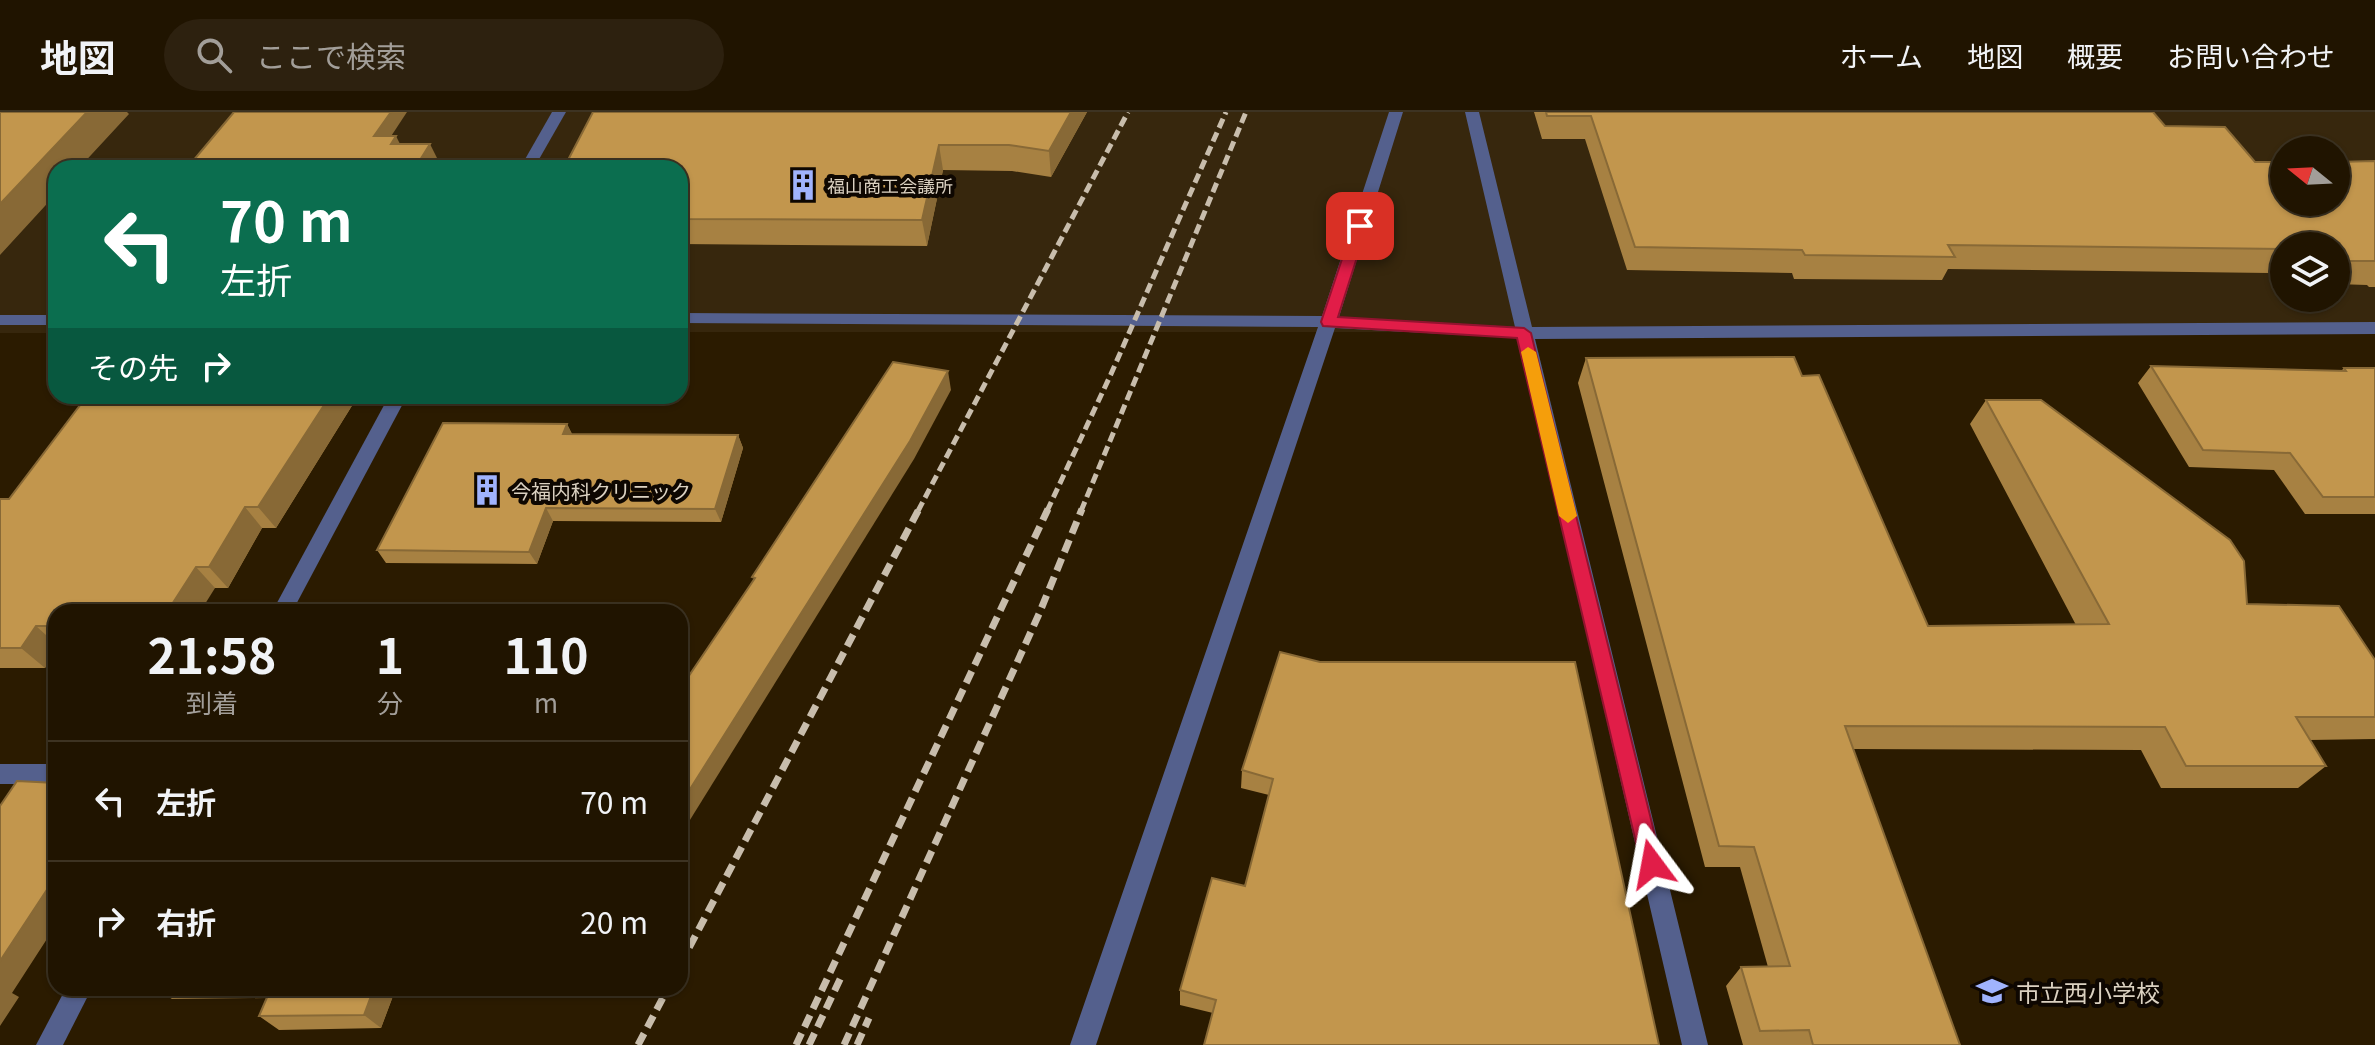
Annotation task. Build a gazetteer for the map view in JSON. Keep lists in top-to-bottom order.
{
  "places": {
    "building": ["福山商工会議所", "今福内科クリニック"],
    "school or university": ["市立西小学校"]
  },
  "north": "left",
  "page": {
    "header": "地図",
    "search": "ここで検索",
    "nav": [
      "ホーム",
      "地図",
      "概要",
      "お問い合わせ"
    ],
    "turn": ["70 m", "左折"],
    "then": "その先",
    "eta": [
      "21:58",
      "到着",
      "1",
      "分",
      "110",
      "m"
    ],
    "list": [
      {
        "name": "左折",
        "value": "70 m"
      },
      {
        "name": "右折",
        "value": "20 m"
      }
    ]
  }
}
